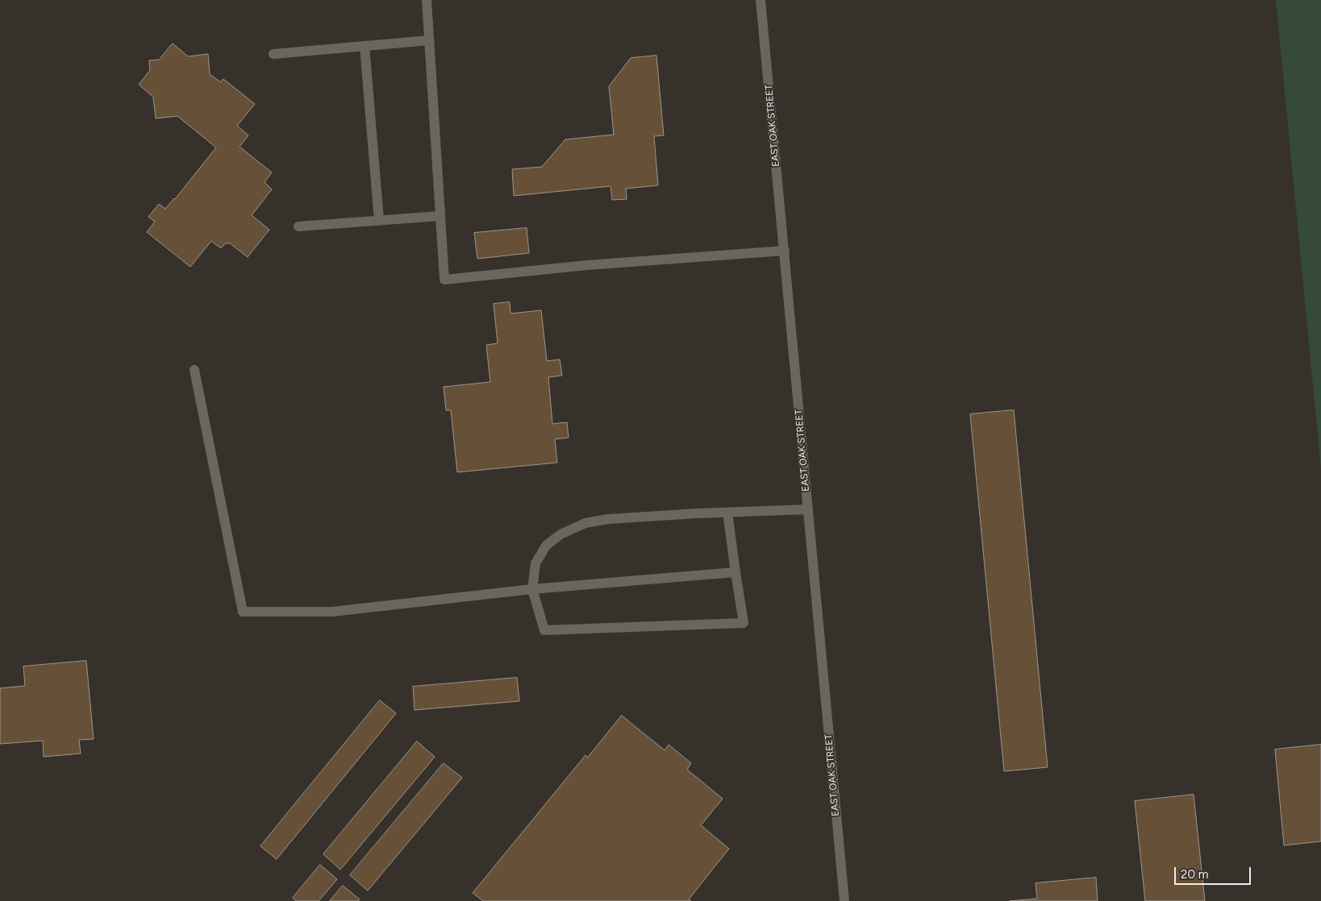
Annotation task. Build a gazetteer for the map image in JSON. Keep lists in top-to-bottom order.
{
  "streets": {
    "street": ["EAST OAK STREET"]
  },
  "scale_bar": "20 m"
}
